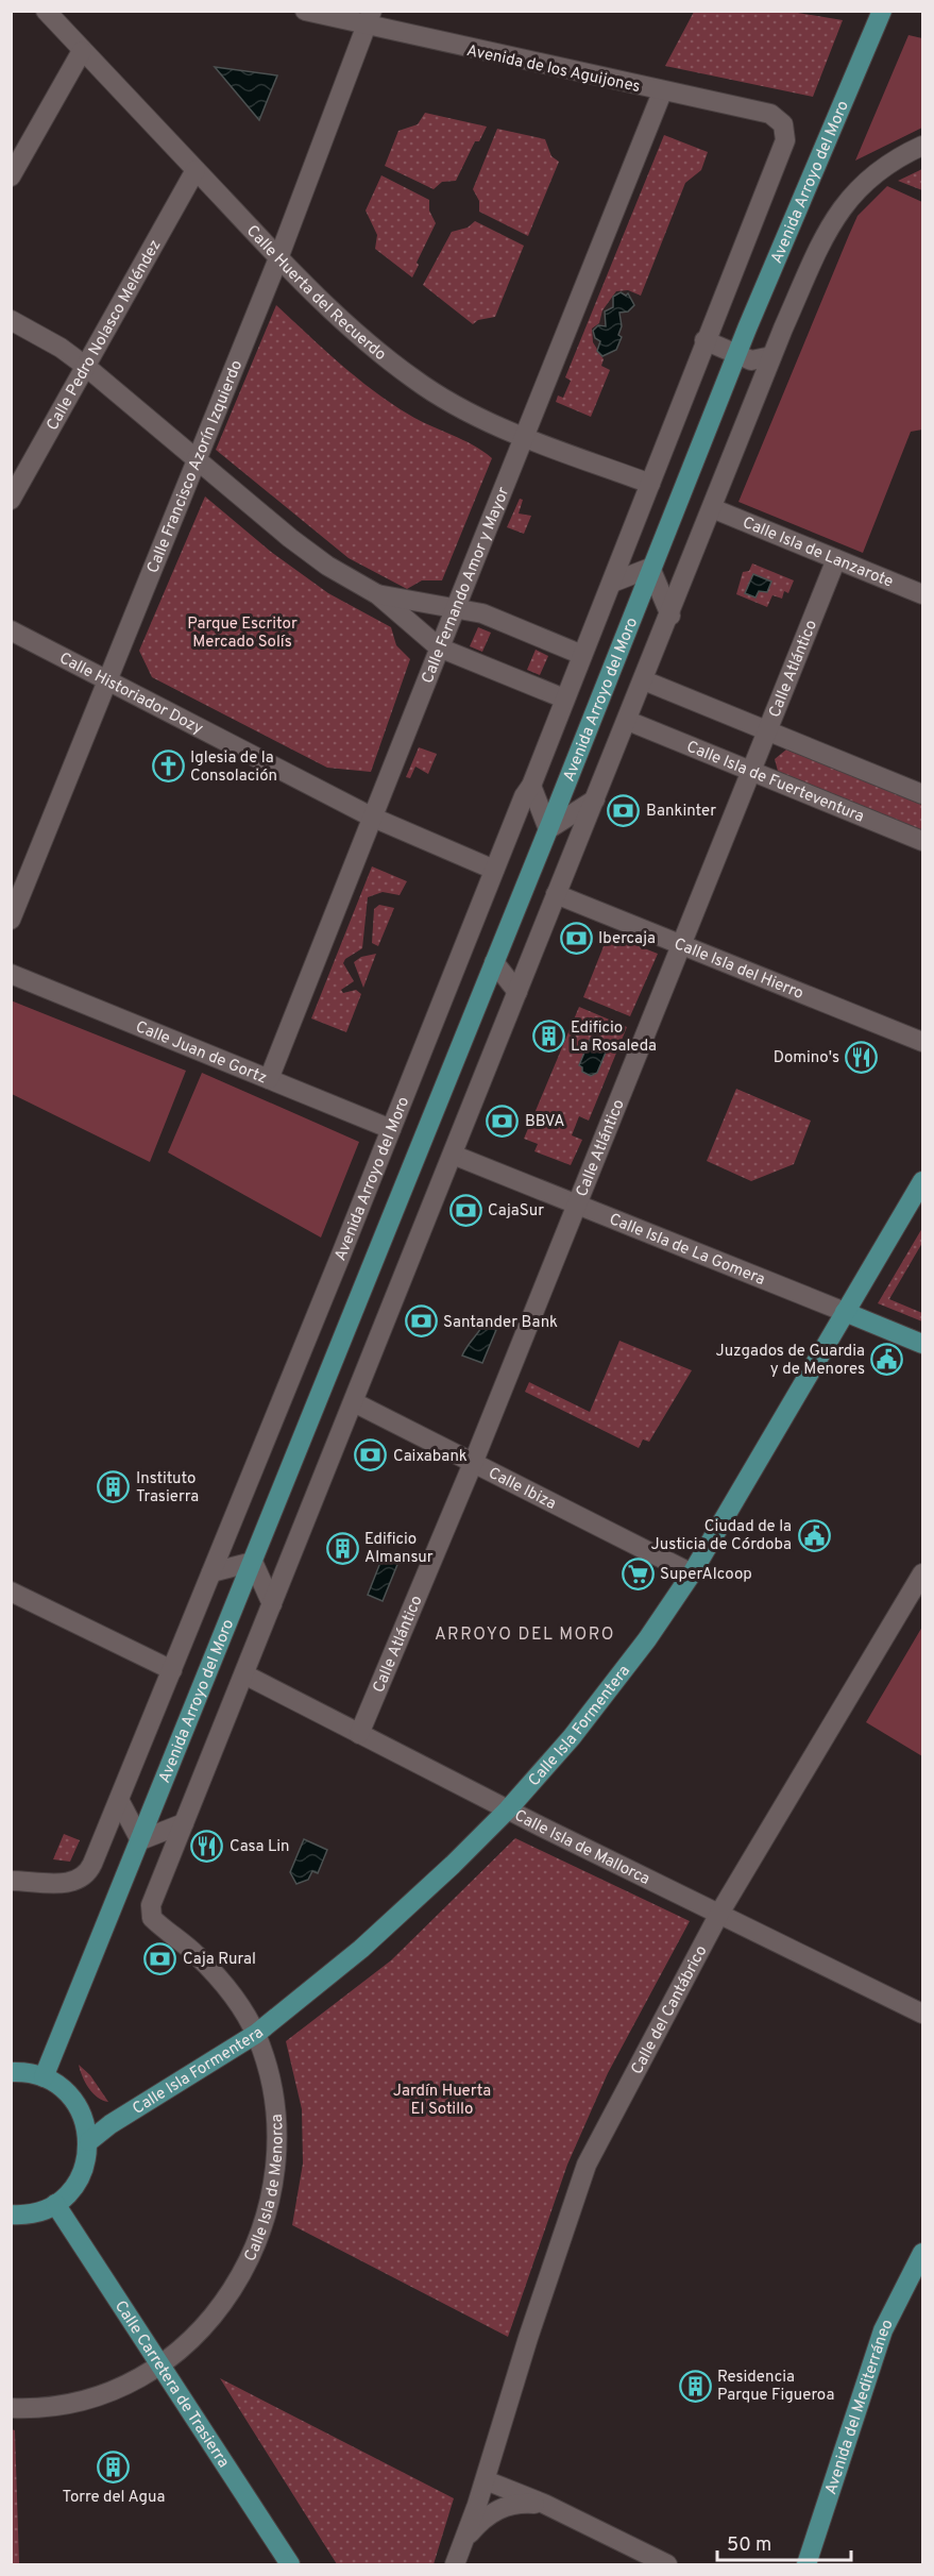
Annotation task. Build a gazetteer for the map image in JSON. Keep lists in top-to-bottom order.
{
  "streets": {
    "main road": [
      "Avenida Arroyo del Moro",
      "Calle Isla de La Gomera",
      "Calle Isla Formentera",
      "Calle Carretera de Trasierra",
      "Avenida del Mediterráneo"
    ],
    "street": [
      "Avenida de los Aguijones",
      "Calle Huerta del Recuerdo",
      "Calle Pedro Nolasco Meléndez",
      "Calle Francisco Azorín Izquierdo",
      "Calle Isla de Lanzarote",
      "Calle Fernando Amor y Mayor",
      "Calle Atlántico",
      "Calle Historiador Dozy",
      "Calle Isla de Fuerteventura",
      "Calle Isla del Hierro",
      "Calle Juan de Gortz",
      "Calle Ibiza",
      "Calle Isla de Mallorca",
      "Calle del Cantábrico",
      "Calle Isla de Menorca"
    ]
  },
  "crossings": [
    ["Avenida de los Aguijones", "Avenida Arroyo del Moro"],
    ["Avenida de los Aguijones", "Calle Francisco Azorín Izquierdo"],
    ["Avenida de los Aguijones", "Calle Fernando Amor y Mayor"],
    ["Avenida Arroyo del Moro", "Calle Huerta del Recuerdo"],
    ["Avenida Arroyo del Moro", "Calle Isla de Lanzarote"],
    ["Avenida Arroyo del Moro", "Calle Historiador Dozy"],
    ["Avenida Arroyo del Moro", "Calle Isla de Fuerteventura"],
    ["Avenida Arroyo del Moro", "Calle Isla del Hierro"],
    ["Avenida Arroyo del Moro", "Calle Juan de Gortz"],
    ["Avenida Arroyo del Moro", "Calle Isla de La Gomera"],
    ["Avenida Arroyo del Moro", "Calle Ibiza"],
    ["Avenida Arroyo del Moro", "Calle Isla de Mallorca"],
    ["Avenida Arroyo del Moro", "Calle Isla de Menorca"],
    ["Calle Huerta del Recuerdo", "Calle Pedro Nolasco Meléndez"],
    ["Calle Huerta del Recuerdo", "Calle Francisco Azorín Izquierdo"],
    ["Calle Huerta del Recuerdo", "Calle Fernando Amor y Mayor"],
    ["Calle Francisco Azorín Izquierdo", "Calle Historiador Dozy"],
    ["Calle Isla de Lanzarote", "Calle Atlántico"],
    ["Calle Fernando Amor y Mayor", "Calle Historiador Dozy"],
    ["Calle Fernando Amor y Mayor", "Calle Juan de Gortz"],
    ["Calle Atlántico", "Calle Isla de Fuerteventura"],
    ["Calle Atlántico", "Calle Isla del Hierro"],
    ["Calle Atlántico", "Calle Isla de La Gomera"],
    ["Calle Atlántico", "Calle Ibiza"],
    ["Calle Atlántico", "Calle Isla de Mallorca"],
    ["Calle Isla de La Gomera", "Calle Isla Formentera"],
    ["Calle Ibiza", "Calle Isla Formentera"],
    ["Calle Isla Formentera", "Calle Isla de Mallorca"],
    ["Calle Isla Formentera", "Calle Isla de Menorca"],
    ["Calle Isla de Mallorca", "Calle del Cantábrico"],
    ["Calle Isla de Menorca", "Calle Carretera de Trasierra"]
  ],
  "districts": ["ARROYO DEL MORO"],
  "parks": ["Parque Escritor Mercado Solís", "Jardín Huerta El Sotillo"],
  "places": {
    "church": ["Iglesia de la Consolación"],
    "bank": [
      "Bankinter",
      "Ibercaja",
      "BBVA",
      "CajaSur",
      "Santander Bank",
      "Caixabank",
      "Caja Rural"
    ],
    "building": [
      "Edificio La Rosaleda",
      "Instituto Trasierra",
      "Edificio Almansur",
      "Residencia Parque Figueroa",
      "Torre del Agua"
    ],
    "restaurant": ["Domino's", "Casa Lin"],
    "public building": ["Juzgados de Guardia y de Menores", "Ciudad de la Justicia de Córdoba"],
    "supermarket": ["SuperAlcoop"]
  },
  "scale_bar": "50 m"
}
